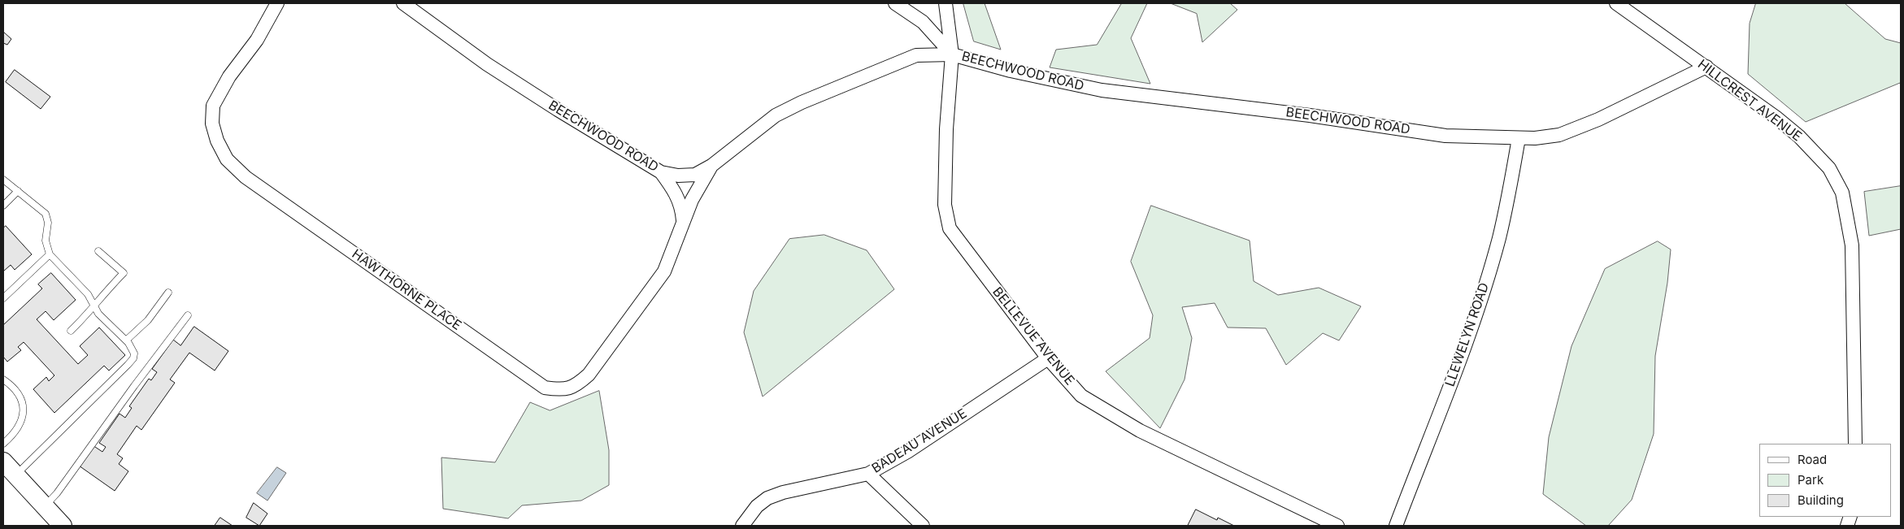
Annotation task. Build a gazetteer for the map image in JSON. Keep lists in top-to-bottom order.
{
  "streets": {
    "street": [
      "BEECHWOOD ROAD",
      "HILLCREST AVENUE",
      "HAWTHORNE PLACE",
      "LLEWELYN ROAD",
      "BELLEVUE AVENUE",
      "BADEAU AVENUE"
    ]
  },
  "crossings": [
    ["BEECHWOOD ROAD", "HILLCREST AVENUE"],
    ["BEECHWOOD ROAD", "HAWTHORNE PLACE"],
    ["BEECHWOOD ROAD", "LLEWELYN ROAD"],
    ["BEECHWOOD ROAD", "BELLEVUE AVENUE"],
    ["BELLEVUE AVENUE", "BADEAU AVENUE"]
  ],
  "legend": ["Road", "Park", "Building"]
}
